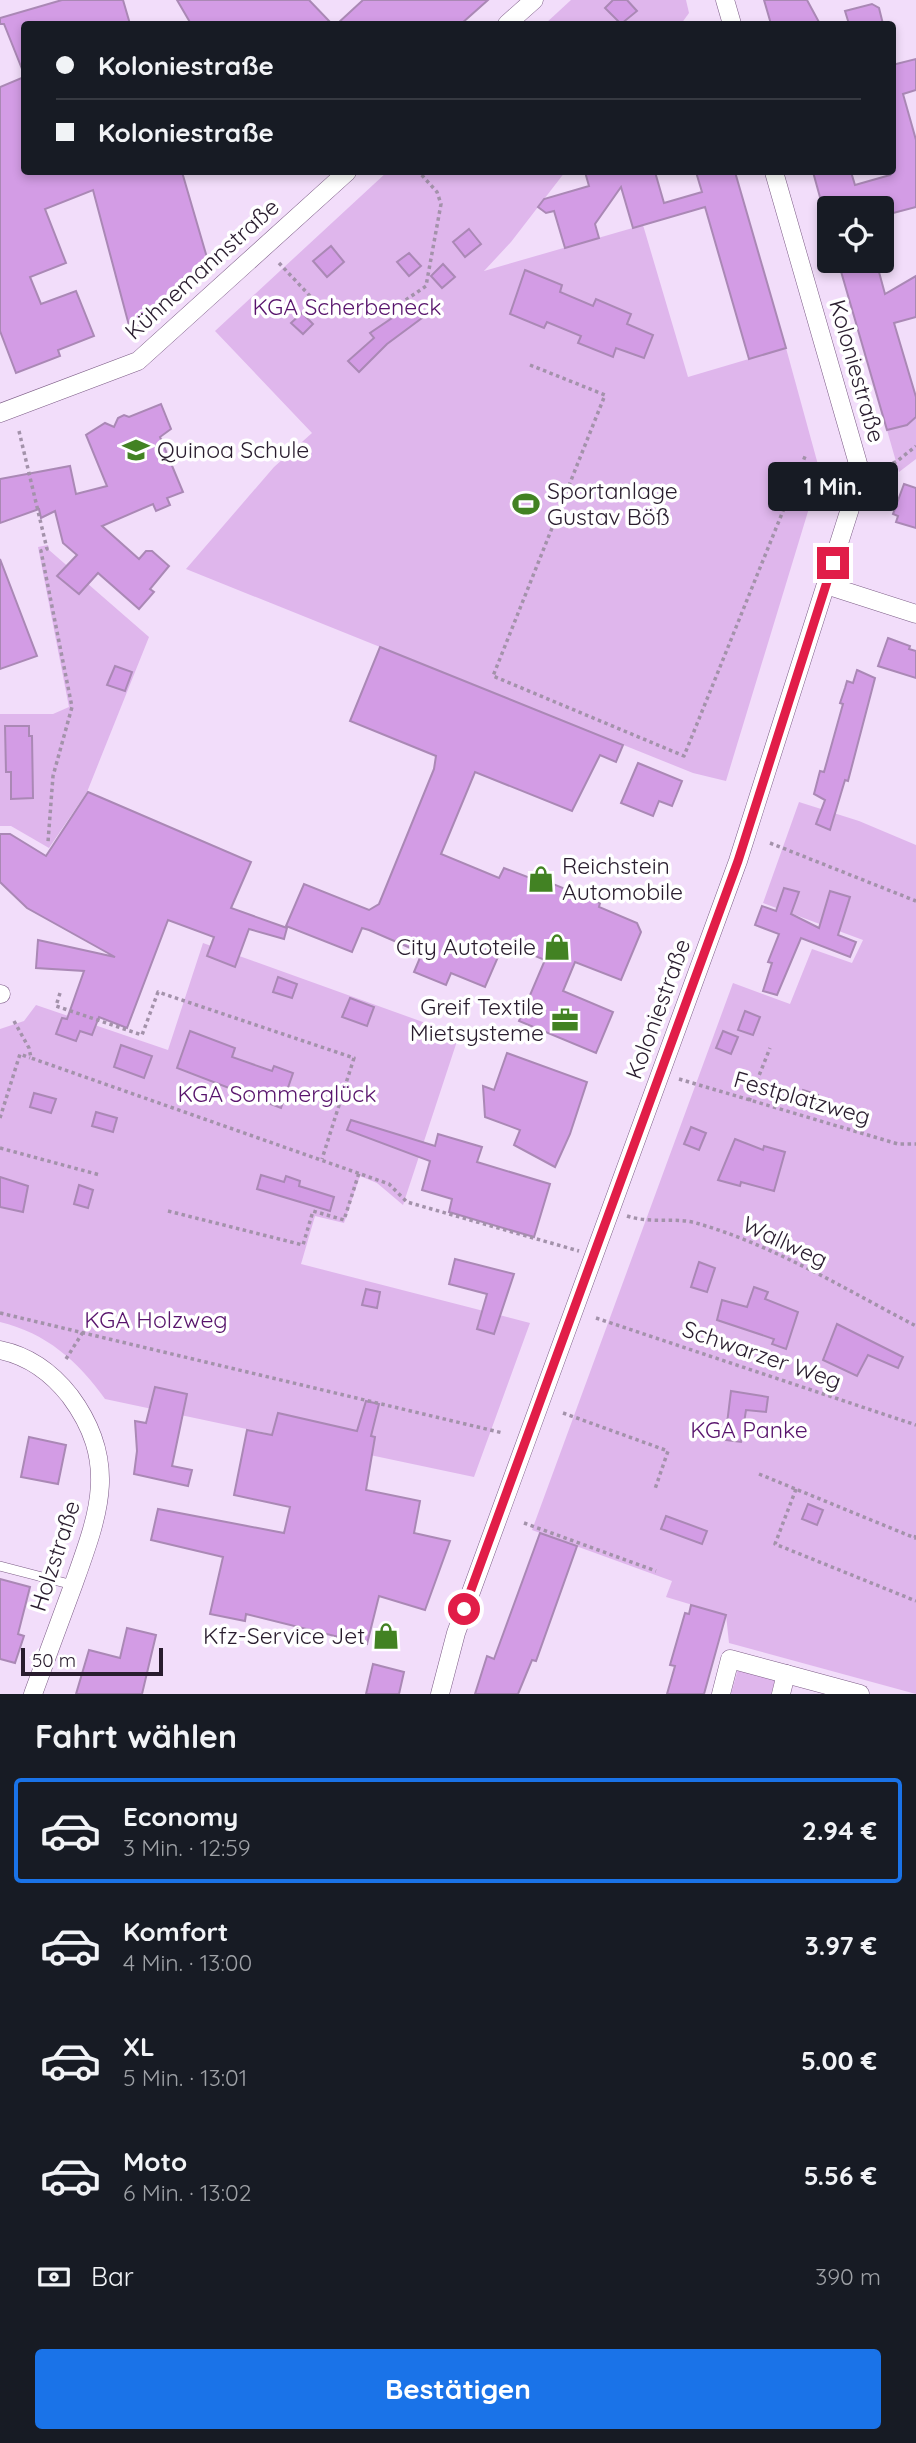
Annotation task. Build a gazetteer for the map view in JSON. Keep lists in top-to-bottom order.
{
  "streets": {
    "street": ["Kühnemannstraße", "Koloniestraße", "Holzstraße"],
    "path": ["Festplatzweg", "Wallweg", "Schwarzer Weg"]
  },
  "parks": [
    "KGA Scherbeneck",
    "KGA Sommerglück",
    "KGA Holzweg",
    "KGA Panke"
  ],
  "places": {
    "school or university": ["Quinoa Schule"],
    "sports": ["Sportanlage Gustav Böß"],
    "shop": ["Reichstein Automobile", "City Autoteile", "Kfz-Service Jet"],
    "office": ["Greif Textile Mietsysteme"]
  },
  "scale_bar": "50 m",
  "page": {
    "banner": ["Koloniestraße", "Koloniestraße"],
    "bubble": "1 Min.",
    "scale": "50 m",
    "heading": "Fahrt wählen",
    "list": [
      {
        "name": "Economy",
        "note": "3 Min. · 12:59",
        "value": "2.94 €"
      },
      {
        "name": "Komfort",
        "note": "4 Min. · 13:00",
        "value": "3.97 €"
      },
      {
        "name": "XL",
        "note": "5 Min. · 13:01",
        "value": "5.00 €"
      },
      {
        "name": "Moto",
        "note": "6 Min. · 13:02",
        "value": "5.56 €"
      }
    ],
    "pay": ["Bar", "390 m"],
    "buttons": "Bestätigen"
  }
}
